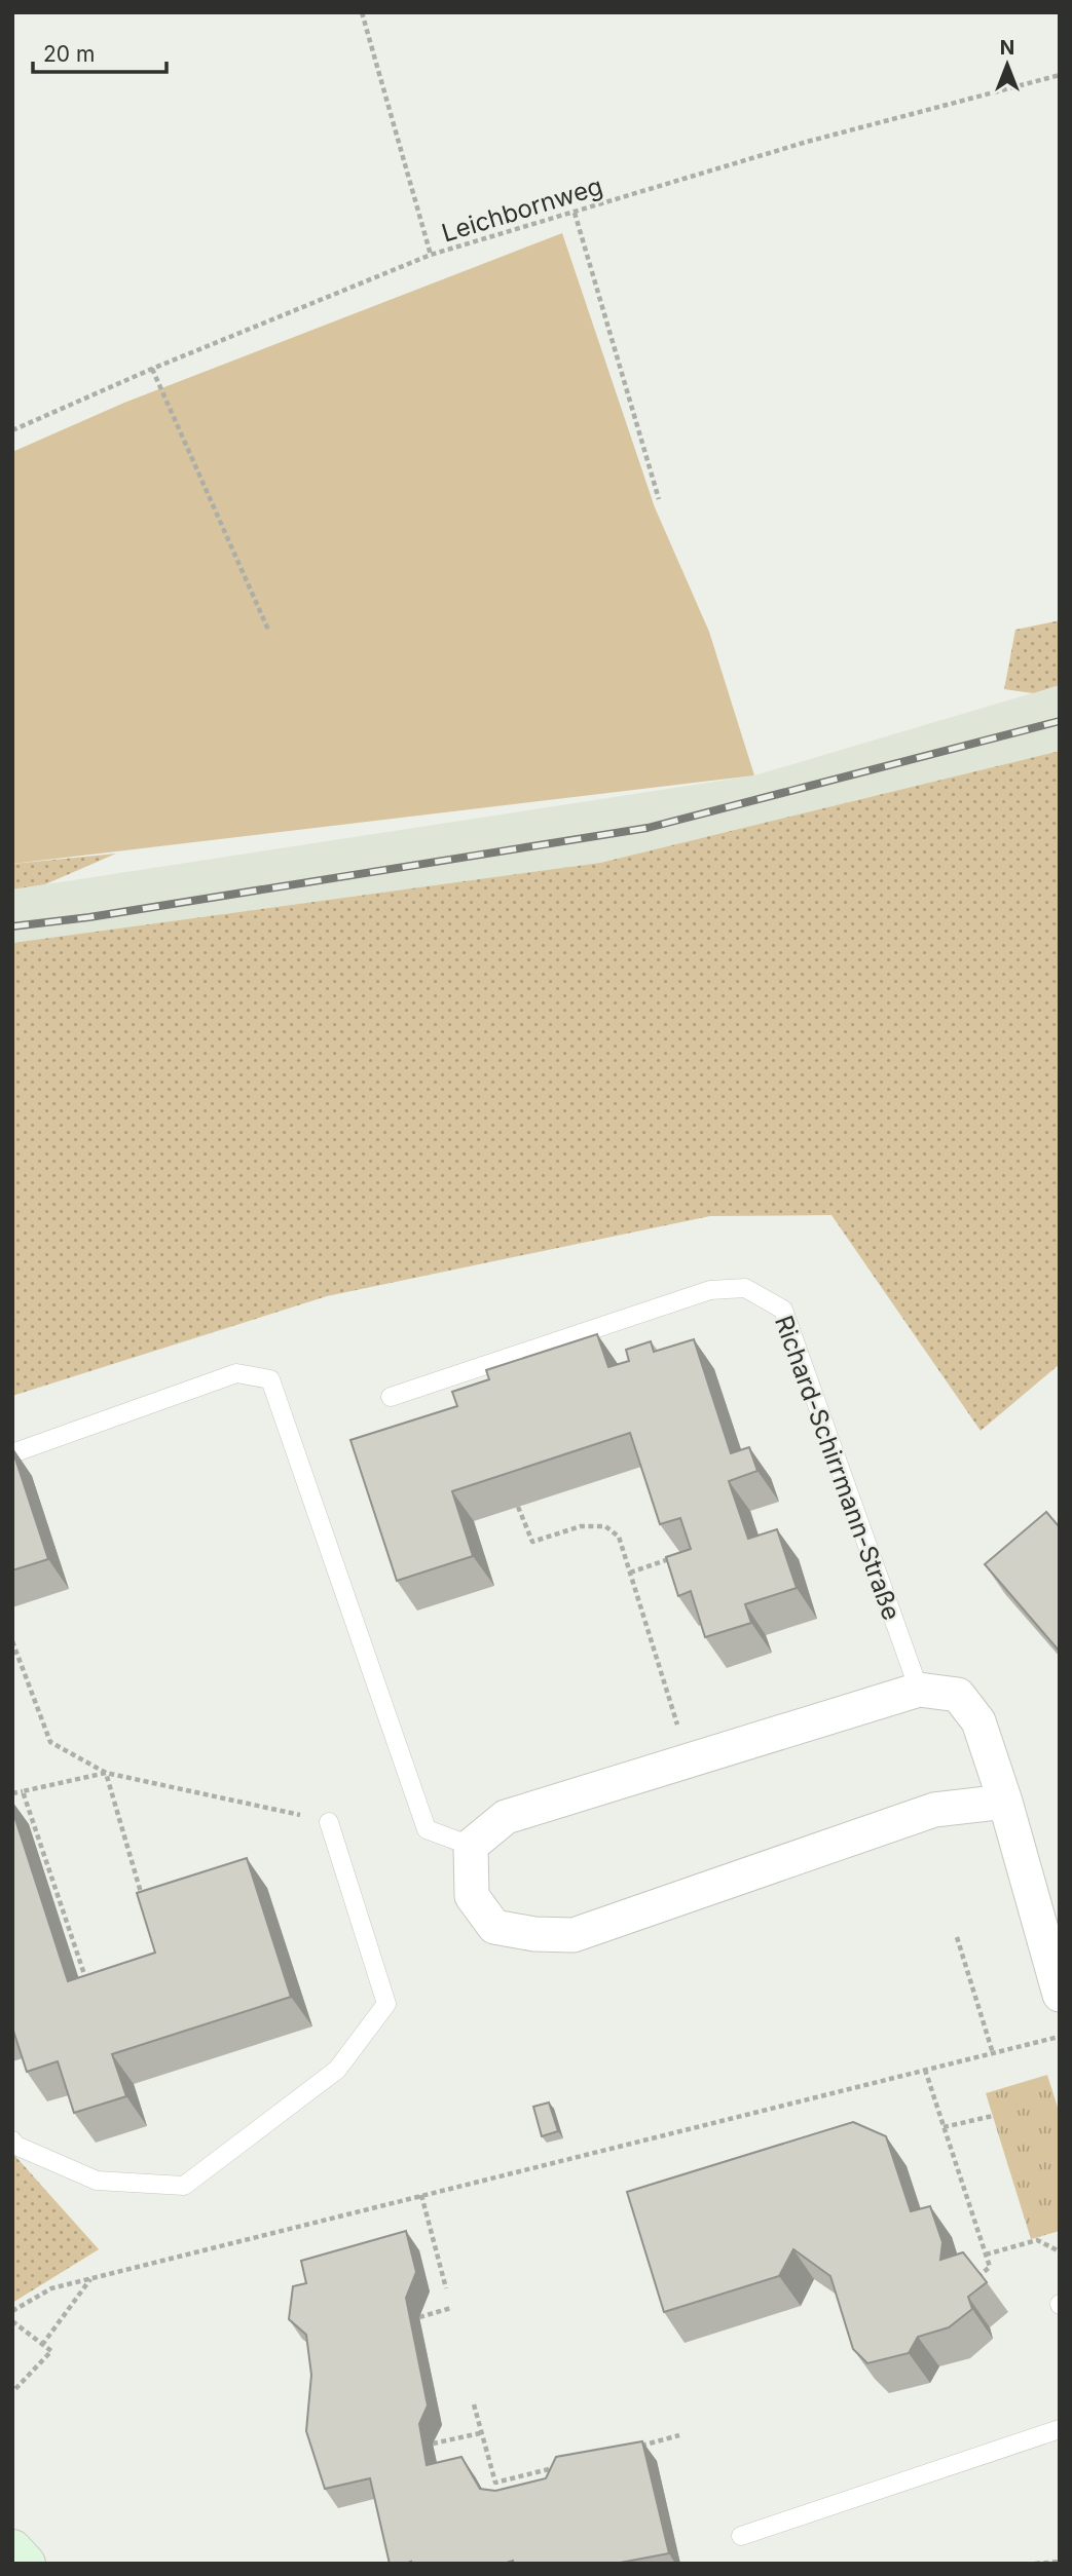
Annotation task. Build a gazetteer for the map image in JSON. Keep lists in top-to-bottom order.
{
  "streets": {
    "lane": ["Richard-Schirrmann-Straße"],
    "path": ["Leichbornweg"]
  },
  "scale_bar": "20 m",
  "north": "top"
}
